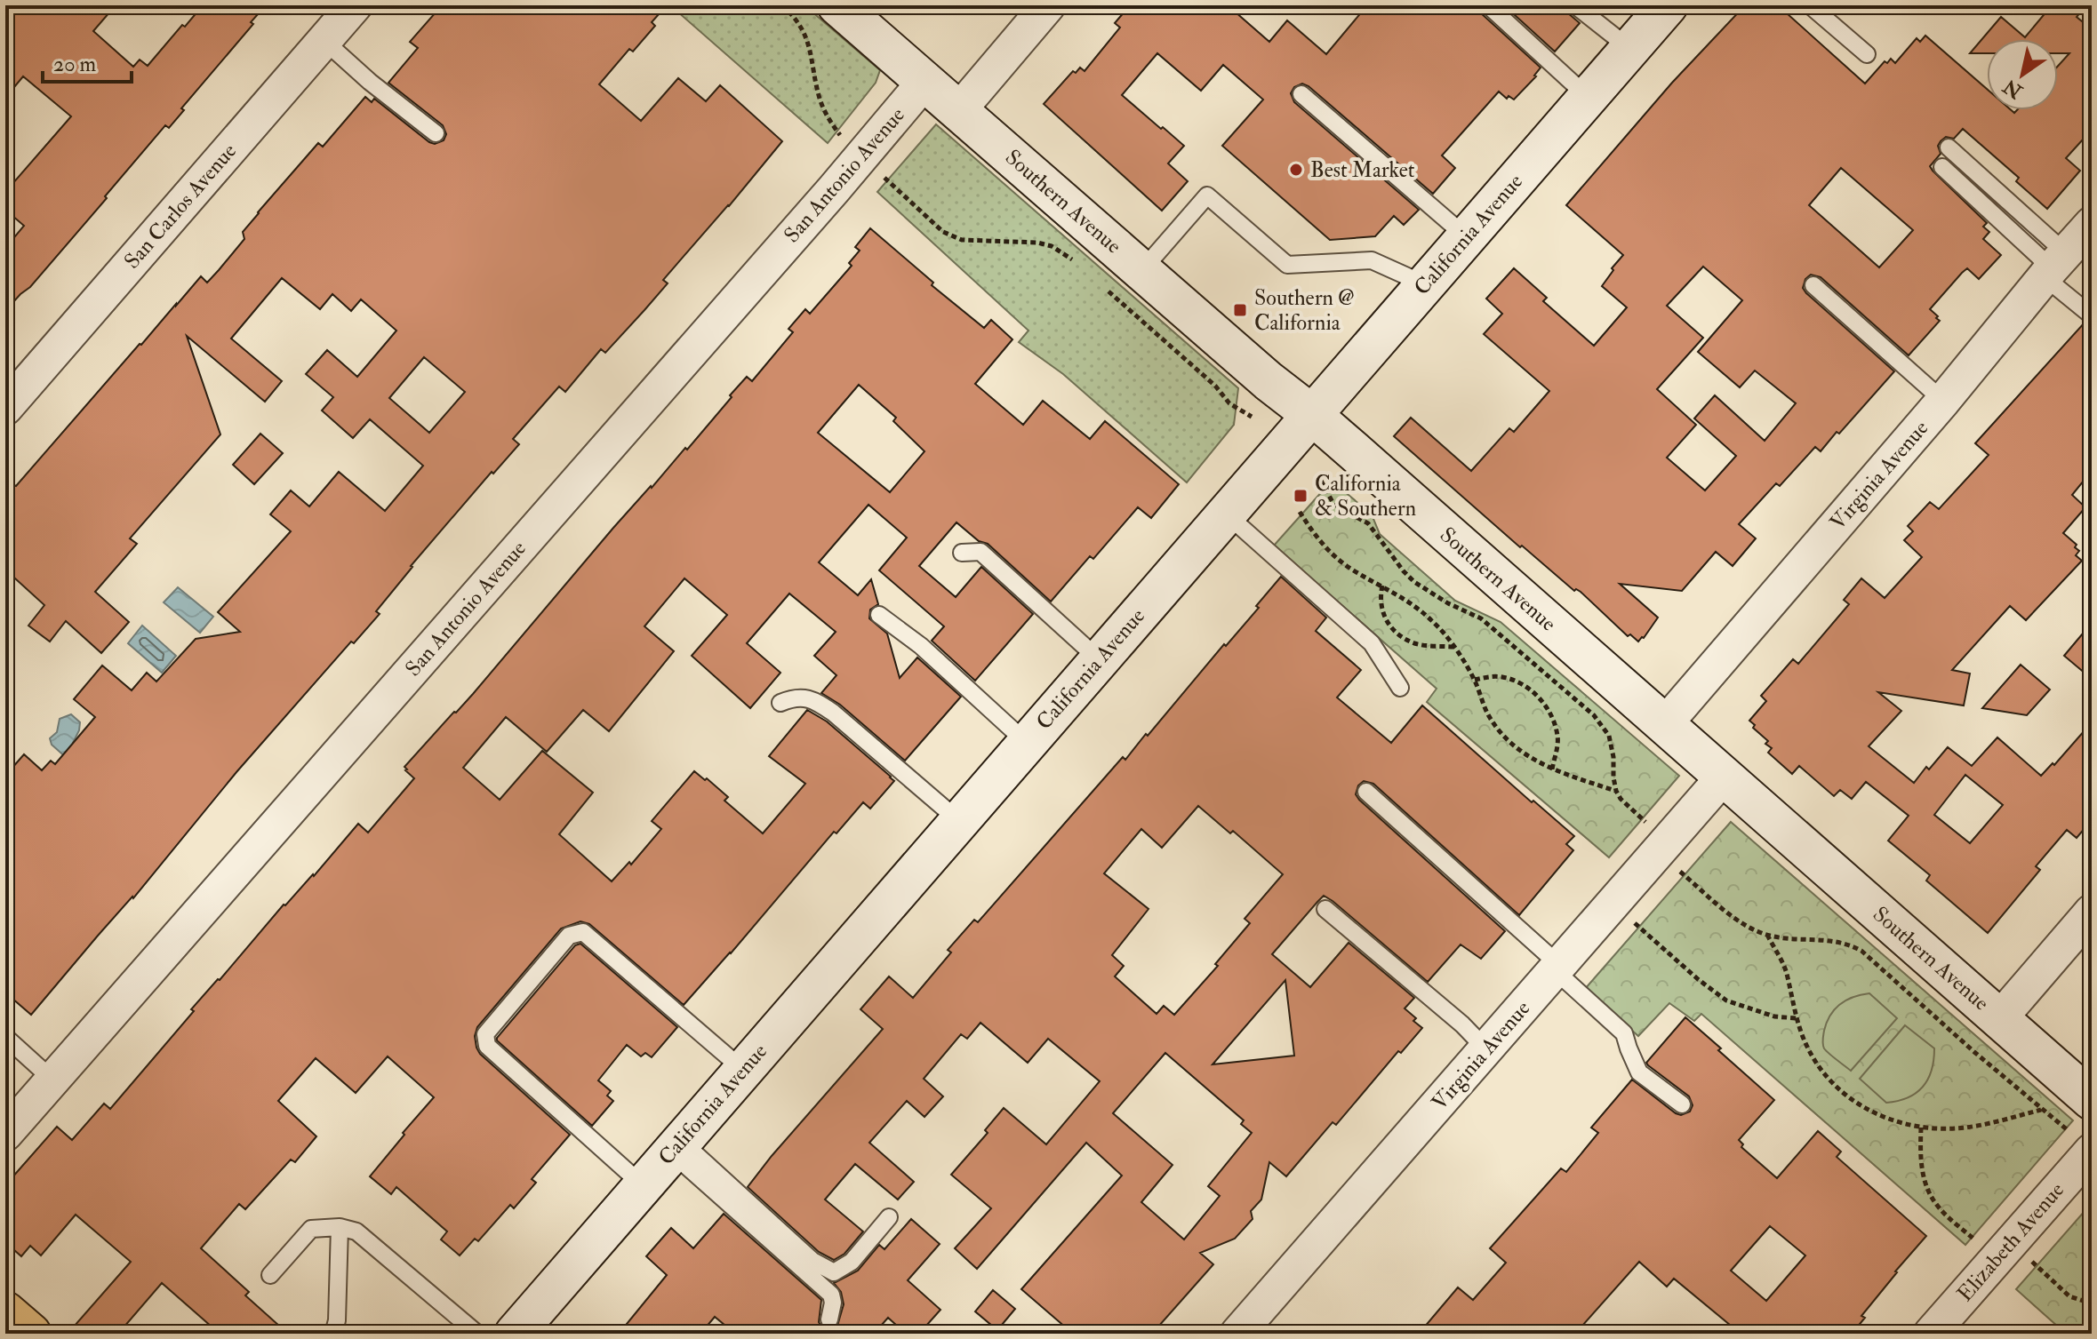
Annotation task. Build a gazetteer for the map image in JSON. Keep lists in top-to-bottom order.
{
  "streets": {
    "main road": ["Southern Avenue", "California Avenue"],
    "street": [
      "San Antonio Avenue",
      "San Carlos Avenue",
      "Virginia Avenue",
      "Elizabeth Avenue"
    ]
  },
  "crossings": [
    ["San Antonio Avenue", "Southern Avenue"],
    ["Southern Avenue", "California Avenue"],
    ["Southern Avenue", "Virginia Avenue"]
  ],
  "places": {
    "other": ["Best Market"],
    "transit": ["Southern @ California", "California & Southern"]
  },
  "scale_bar": "20 m",
  "north": "bottom left"
}
